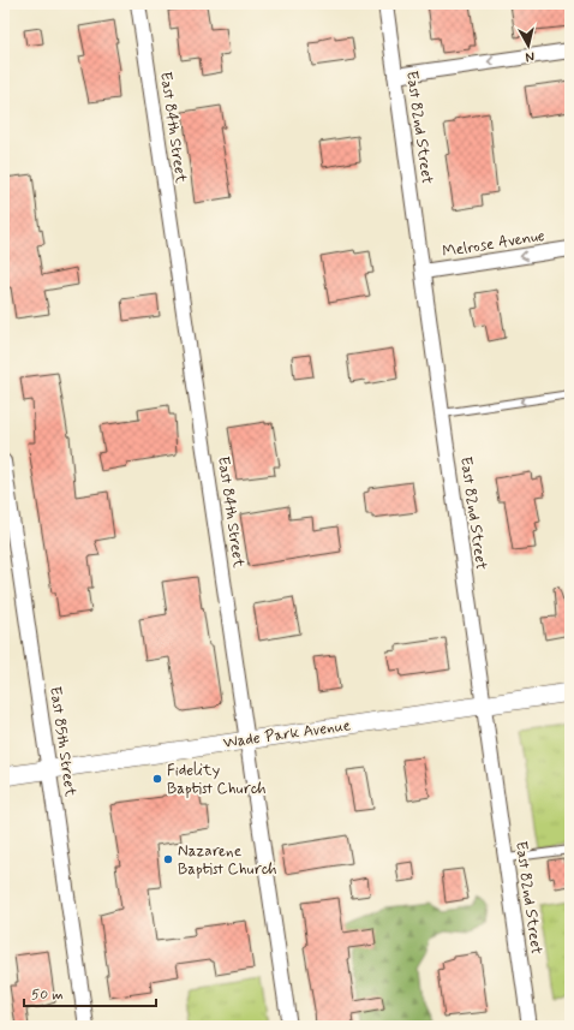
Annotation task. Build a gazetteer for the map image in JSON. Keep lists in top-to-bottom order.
{
  "streets": {
    "street": [
      "East 84th Street",
      "East 82nd Street",
      "Melrose Avenue",
      "Wade Park Avenue",
      "East 85th Street"
    ]
  },
  "crossings": [
    ["East 84th Street", "Wade Park Avenue"],
    ["East 82nd Street", "Melrose Avenue"],
    ["East 82nd Street", "Wade Park Avenue"],
    ["Wade Park Avenue", "East 85th Street"]
  ],
  "one_way": ["Melrose Avenue"],
  "places": ["Fidelity Baptist Church", "Nazarene Baptist Church"],
  "scale_bar": "50 m",
  "north": "bottom"
}
